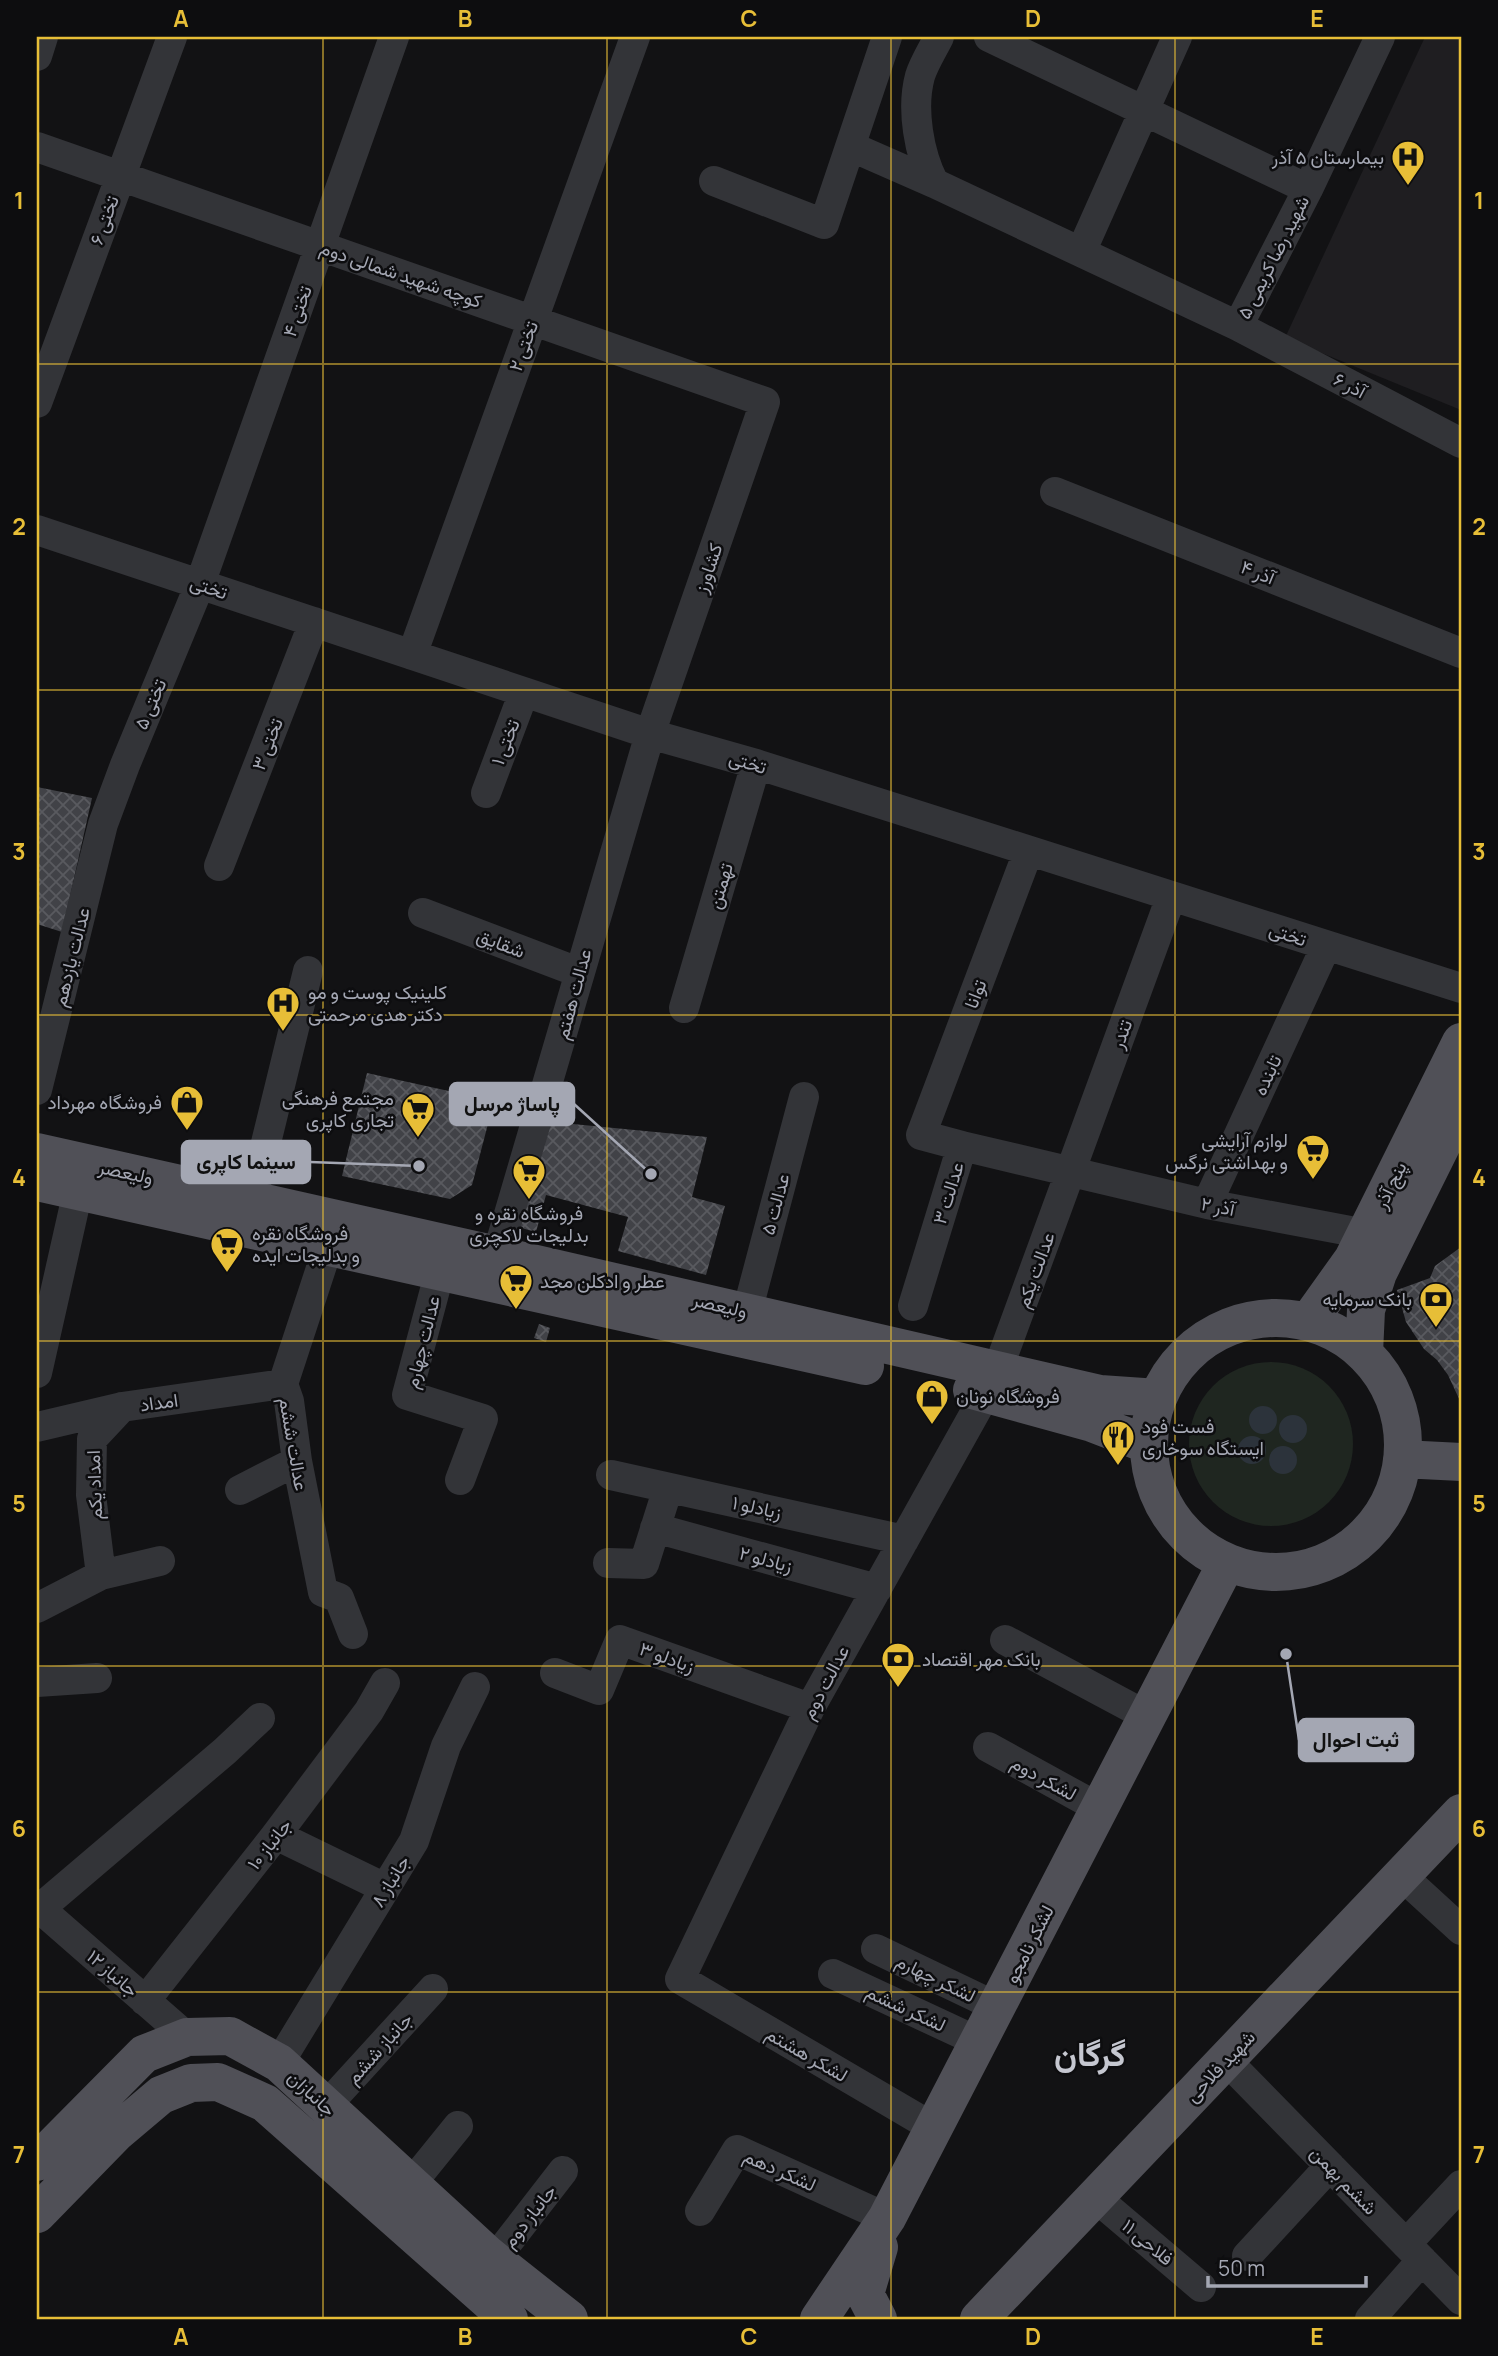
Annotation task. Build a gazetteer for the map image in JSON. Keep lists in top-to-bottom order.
{
  "streets": {
    "main road": [
      "ولیعصر",
      "پنج آذر",
      "لشکر نامجو",
      "شهید فلاحی",
      "جانبازان"
    ],
    "street": [
      "تختی ۶",
      "شهید رضا کریمی ۵",
      "کوچه شهید شمالی دوم",
      "تختی ۴",
      "تختی ۲",
      "آذر ۶",
      "کشاورز",
      "آذر ۴",
      "تختی",
      "۵ تختی",
      "۱ تختی",
      "تختی ۳",
      "تهمتن",
      "شقایق",
      "عدالت یازدهم",
      "عدالت هفتم",
      "توانا",
      "تندر",
      "تابنده",
      "عدالت ۳",
      "عدالت ۵",
      "۲ آذر",
      "عدالت یکم",
      "عدالت چهارم",
      "امداد",
      "عدالت ششم",
      "امداد یکم",
      "زیادلو ۱",
      "زیادلو ۲",
      "زیادلو ۳",
      "عدالت دوم",
      "لشکر دوم",
      "۱۰ جانباز",
      "جانباز ۸",
      "۱۲ جانباز",
      "لشکر چهارم",
      "لشکر ششم",
      "جانباز ششم",
      "لشکر هشتم",
      "لشکر دهم",
      "ششم بهمن",
      "جانباز دوم",
      "۱۱ فلاحی"
    ]
  },
  "crossings": [
    ["تختی ۶", "کوچه شهید شمالی دوم"],
    ["شهید رضا کریمی ۵", "آذر ۶"],
    ["کوچه شهید شمالی دوم", "تختی ۴"],
    ["کوچه شهید شمالی دوم", "تختی ۲"],
    ["کوچه شهید شمالی دوم", "کشاورز"],
    ["تختی ۴", "تختی"],
    ["تختی ۴", "۵ تختی"],
    ["تختی ۲", "تختی"],
    ["کشاورز", "تختی"],
    ["کشاورز", "عدالت هفتم"],
    ["تختی", "۵ تختی"],
    ["تختی", "۱ تختی"],
    ["تختی", "تختی ۳"],
    ["تختی", "تهمتن"],
    ["تختی", "عدالت هفتم"],
    ["تختی", "توانا"],
    ["تختی", "تندر"],
    ["تختی", "تابنده"],
    ["۵ تختی", "عدالت یازدهم"],
    ["شقایق", "عدالت هفتم"],
    ["عدالت هفتم", "ولیعصر"],
    ["توانا", "عدالت ۳"],
    ["تندر", "عدالت ۳"],
    ["تندر", "۲ آذر"],
    ["تندر", "عدالت یکم"],
    ["تابنده", "۲ آذر"],
    ["ولیعصر", "عدالت ۵"],
    ["ولیعصر", "عدالت یکم"],
    ["ولیعصر", "عدالت چهارم"],
    ["ولیعصر", "عدالت ششم"],
    ["ولیعصر", "عدالت دوم"],
    ["پنج آذر", "۲ آذر"],
    ["عدالت ۳", "۲ آذر"],
    ["عدالت ۳", "عدالت یکم"],
    ["۲ آذر", "عدالت یکم"],
    ["عدالت یکم", "عدالت دوم"],
    ["امداد", "عدالت ششم"],
    ["امداد", "امداد یکم"],
    ["زیادلو ۱", "عدالت دوم"],
    ["زیادلو ۲", "عدالت دوم"],
    ["زیادلو ۳", "عدالت دوم"],
    ["عدالت دوم", "لشکر هشتم"],
    ["لشکر دوم", "لشکر نامجو"],
    ["۱۰ جانباز", "۱۲ جانباز"],
    ["جانباز ۸", "جانبازان"],
    ["لشکر نامجو", "لشکر چهارم"],
    ["لشکر نامجو", "لشکر ششم"],
    ["لشکر نامجو", "لشکر هشتم"],
    ["لشکر نامجو", "لشکر دهم"],
    ["۱۲ جانباز", "جانبازان"],
    ["جانباز ششم", "جانبازان"],
    ["شهید فلاحی", "ششم بهمن"],
    ["شهید فلاحی", "۱۱ فلاحی"],
    ["جانبازان", "جانباز دوم"]
  ],
  "districts": ["گرگان"],
  "places": {
    "hospital": ["بیمارستان ۵ آذر", "کلینیک پوست و مو دکتر هدی مرحمتی"],
    "shop": ["فروشگاه مهرداد", "فروشگاه نونان"],
    "supermarket": [
      "مجتمع فرهنگی تجاری کاپری",
      "لوازم آرایشی و بهداشتی نرگس",
      "فروشگاه نقره و بدلیجات لاکچری",
      "فروشگاه نقره و بدلیجات ایده",
      "عطر و ادکلن مجد"
    ],
    "other": ["سینما کاپری", "پاساژ مرسل", "ثبت احوال"],
    "bank": ["بانک سرمایه", "بانک مهر اقتصاد"],
    "restaurant": ["فست فود ایستگاه سوخاری"]
  },
  "scale_bar": "50 m",
  "grid": {
    "columns": [
      "A",
      "B",
      "C",
      "D",
      "E"
    ],
    "rows": [
      "1",
      "2",
      "3",
      "4",
      "5",
      "6",
      "7"
    ]
  }
}
